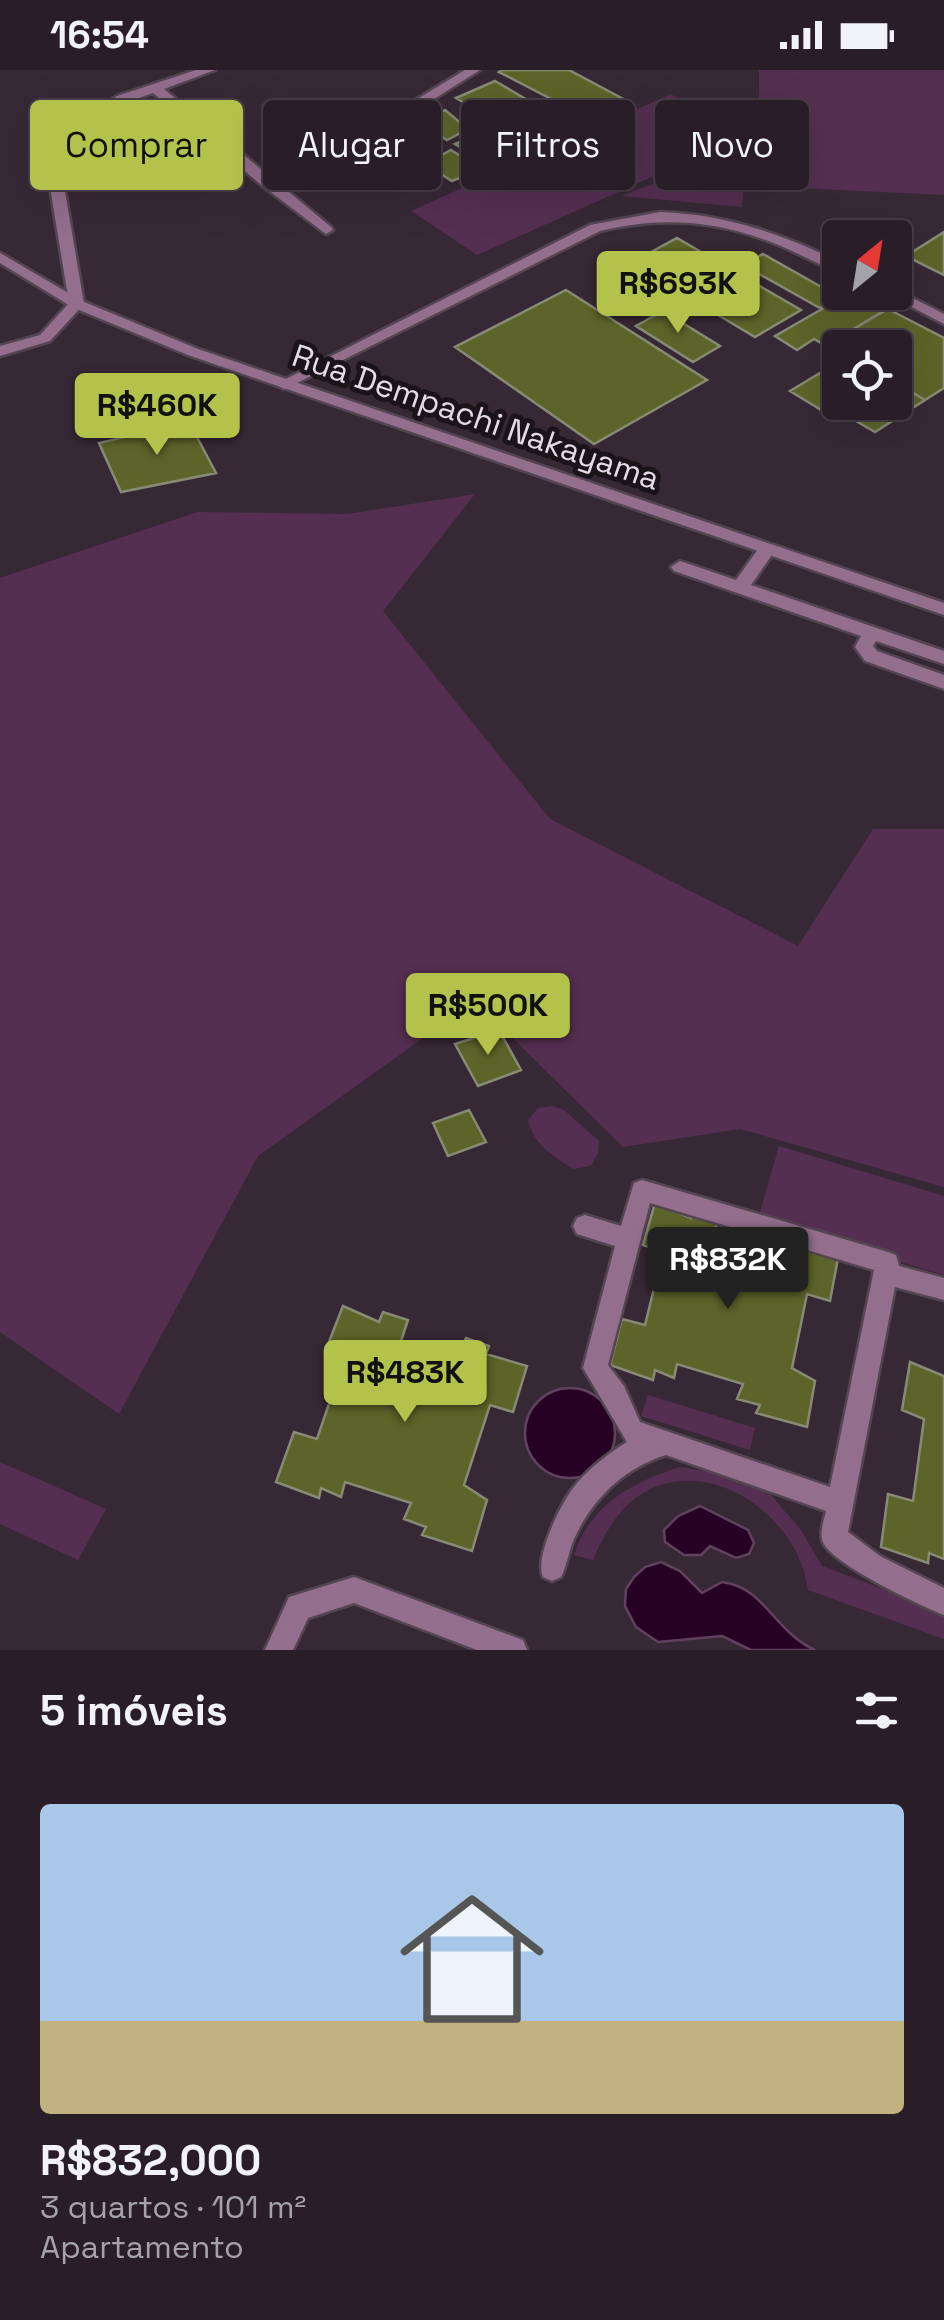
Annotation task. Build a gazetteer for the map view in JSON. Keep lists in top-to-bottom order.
{
  "streets": {
    "street": ["Rua Dempachi Nakayama"]
  },
  "north": "top right",
  "page": {
    "status": "16:54",
    "chip": [
      "Comprar",
      "Alugar",
      "Filtros",
      "Novo"
    ],
    "price": [
      "R$693K",
      "R$460K",
      "R$500K",
      "R$832K",
      "R$483K"
    ],
    "heading": "5 imóveis",
    "list": [
      {
        "name": "R$832,000",
        "note": "3 quartos · 101 m² · Apartamento"
      }
    ]
  }
}
